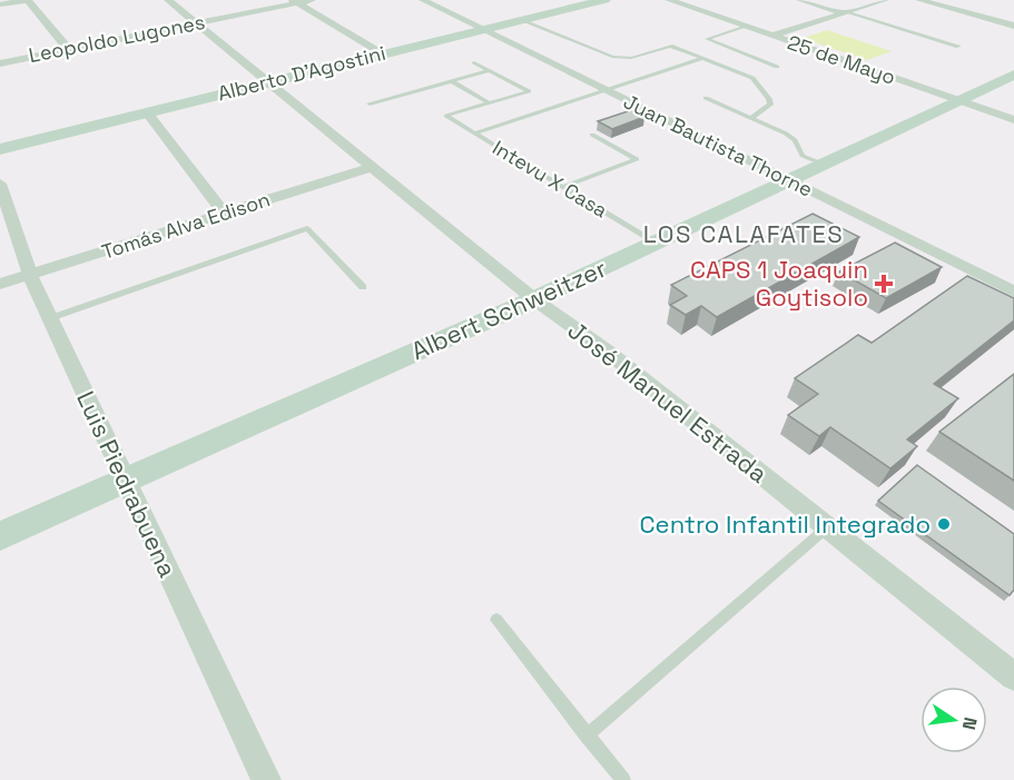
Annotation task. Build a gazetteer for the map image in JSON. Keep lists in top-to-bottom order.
{
  "streets": {
    "main road": ["Alberto D'Agostini", "Albert Schweitzer"],
    "street": [
      "Leopoldo Lugones",
      "25 de Mayo",
      "Juan Bautista Thorne",
      "Tomás Alva Edison",
      "José Manuel Estrada",
      "Luis Piedrabuena"
    ],
    "lane": ["Intevu X Casa"]
  },
  "crossings": [
    ["Leopoldo Lugones", "José Manuel Estrada"],
    ["25 de Mayo", "Albert Schweitzer"],
    ["Alberto D'Agostini", "Juan Bautista Thorne"],
    ["Alberto D'Agostini", "José Manuel Estrada"],
    ["Juan Bautista Thorne", "Albert Schweitzer"],
    ["Intevu X Casa", "Albert Schweitzer"],
    ["Tomás Alva Edison", "José Manuel Estrada"],
    ["Tomás Alva Edison", "Luis Piedrabuena"],
    ["Albert Schweitzer", "José Manuel Estrada"],
    ["Albert Schweitzer", "Luis Piedrabuena"]
  ],
  "districts": ["LOS CALAFATES"],
  "places": {
    "health": ["CAPS 1 Joaquin Goytisolo"],
    "other": ["Centro Infantil Integrado"]
  },
  "north": "right"
}
